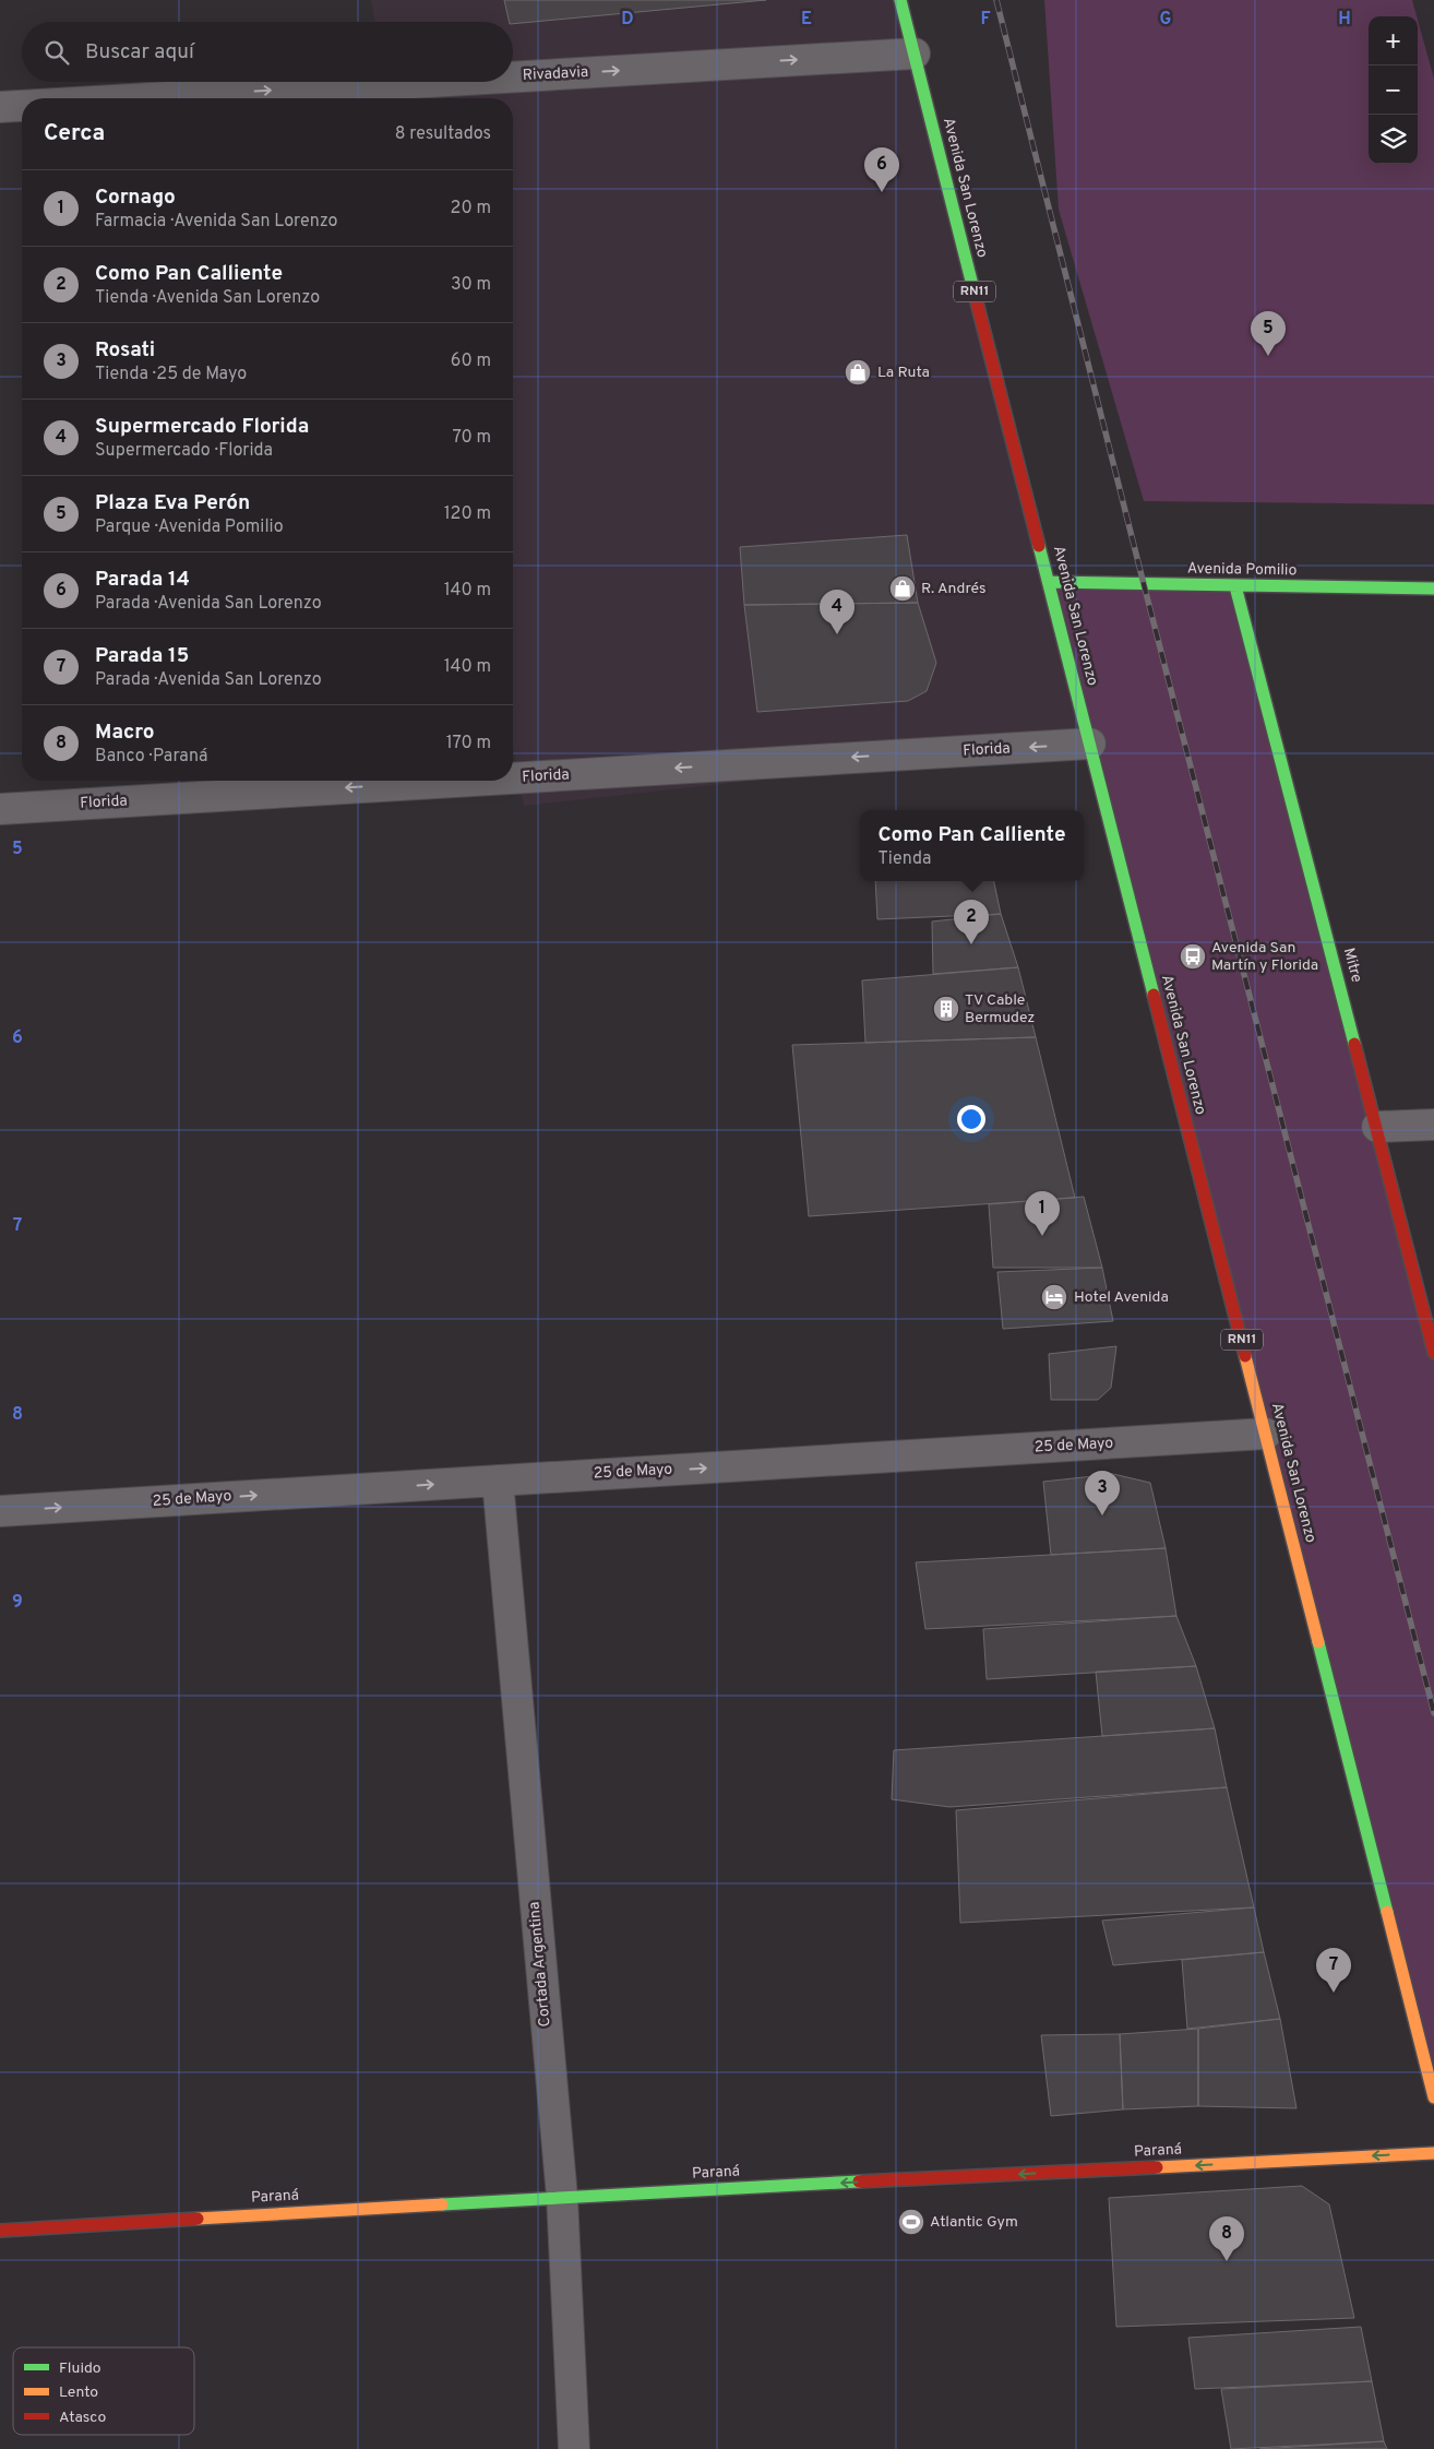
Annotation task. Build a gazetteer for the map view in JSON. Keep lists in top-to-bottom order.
{
  "streets": {
    "street": [
      "Rivadavia",
      "Avenida San Lorenzo",
      "RN11",
      "Avenida Pomilio",
      "Florida",
      "Mitre",
      "25 de Mayo",
      "Cortada Argentina",
      "Paraná"
    ]
  },
  "crossings": [
    ["Rivadavia", "Avenida San Lorenzo"],
    ["Avenida San Lorenzo", "Avenida Pomilio"],
    ["Avenida San Lorenzo", "Florida"],
    ["Avenida San Lorenzo", "25 de Mayo"],
    ["Avenida Pomilio", "Mitre"],
    ["25 de Mayo", "Cortada Argentina"],
    ["Cortada Argentina", "Paraná"]
  ],
  "one_way": [
    "Rivadavia",
    "Florida",
    "25 de Mayo",
    "Paraná"
  ],
  "places": {
    "shop": ["La Ruta", "R. Andrés"],
    "bus stop": ["Avenida San Martín y Florida"],
    "building": ["TV Cable Bermudez"],
    "hotel": ["Hotel Avenida"],
    "sports": ["Atlantic Gym"]
  },
  "legend": ["Fluido", "Lento", "Atasco"],
  "page": {
    "map_buttons": ["+", "−"],
    "search": "Buscar aquí",
    "heading": ["Cerca", "8 resultados"],
    "pins": [
      "6",
      "5",
      "4",
      "2",
      "1",
      "3",
      "7",
      "8"
    ],
    "list": [
      {
        "mark": "1",
        "name": "Cornago",
        "note": "Farmacia · Avenida San Lorenzo",
        "value": "20 m"
      },
      {
        "mark": "2",
        "name": "Como Pan Calliente",
        "note": "Tienda · Avenida San Lorenzo",
        "value": "30 m"
      },
      {
        "mark": "3",
        "name": "Rosati",
        "note": "Tienda · 25 de Mayo",
        "value": "60 m"
      },
      {
        "mark": "4",
        "name": "Supermercado Florida",
        "note": "Supermercado · Florida",
        "value": "70 m"
      },
      {
        "mark": "5",
        "name": "Plaza Eva Perón",
        "note": "Parque · Avenida Pomilio",
        "value": "120 m"
      },
      {
        "mark": "6",
        "name": "Parada 14",
        "note": "Parada · Avenida San Lorenzo",
        "value": "140 m"
      },
      {
        "mark": "7",
        "name": "Parada 15",
        "note": "Parada · Avenida San Lorenzo",
        "value": "140 m"
      },
      {
        "mark": "8",
        "name": "Macro",
        "note": "Banco · Paraná",
        "value": "170 m"
      }
    ],
    "popup": ["Como Pan Calliente", "Tienda"]
  },
  "grid": {
    "columns": [
      "D",
      "E",
      "F",
      "G",
      "H"
    ],
    "rows": [
      "5",
      "6",
      "7",
      "8",
      "9"
    ]
  }
}
